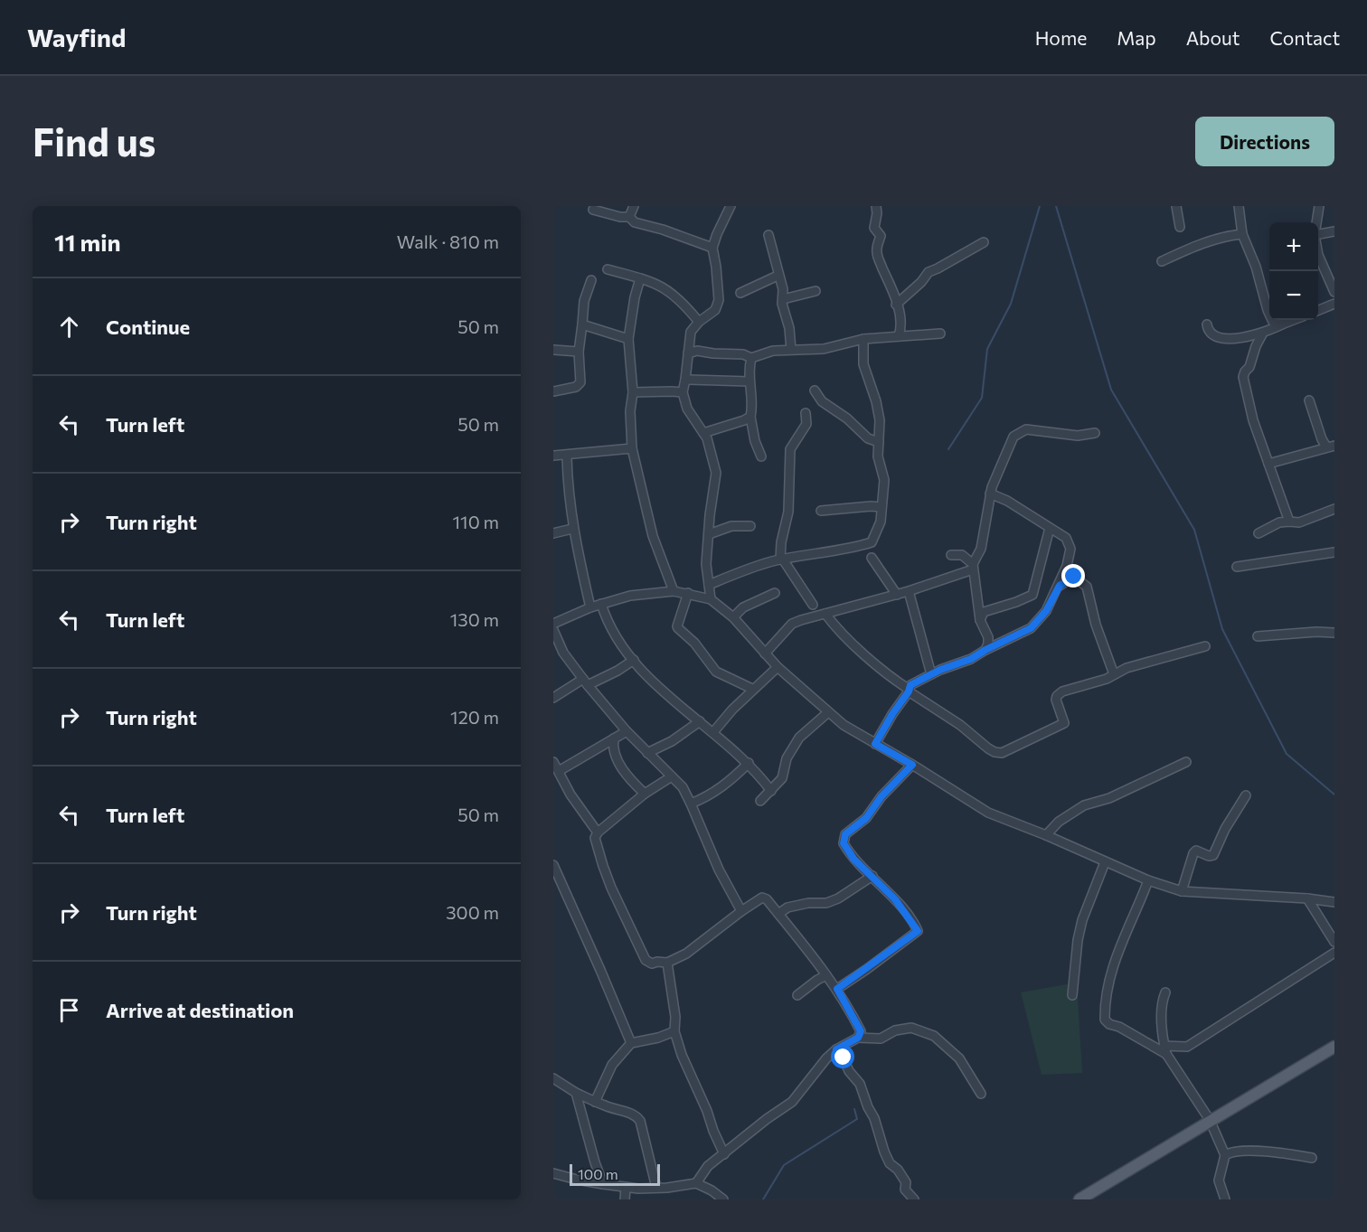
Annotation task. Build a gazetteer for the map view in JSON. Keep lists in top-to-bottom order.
{
  "scale_bar": "100 m",
  "page": {
    "header": "Wayfind",
    "nav": [
      "Home",
      "Map",
      "About",
      "Contact"
    ],
    "buttons": "Directions",
    "title": "Find us",
    "heading": ["11 min", "Walk · 810 m"],
    "map_buttons": ["+", "−"],
    "list": [
      ["Continue", "50 m"],
      ["Turn left", "50 m"],
      ["Turn right", "110 m"],
      ["Turn left", "130 m"],
      ["Turn right", "120 m"],
      ["Turn left", "50 m"],
      ["Turn right", "300 m"],
      "Arrive at destination"
    ],
    "scale": "100 m"
  }
}
